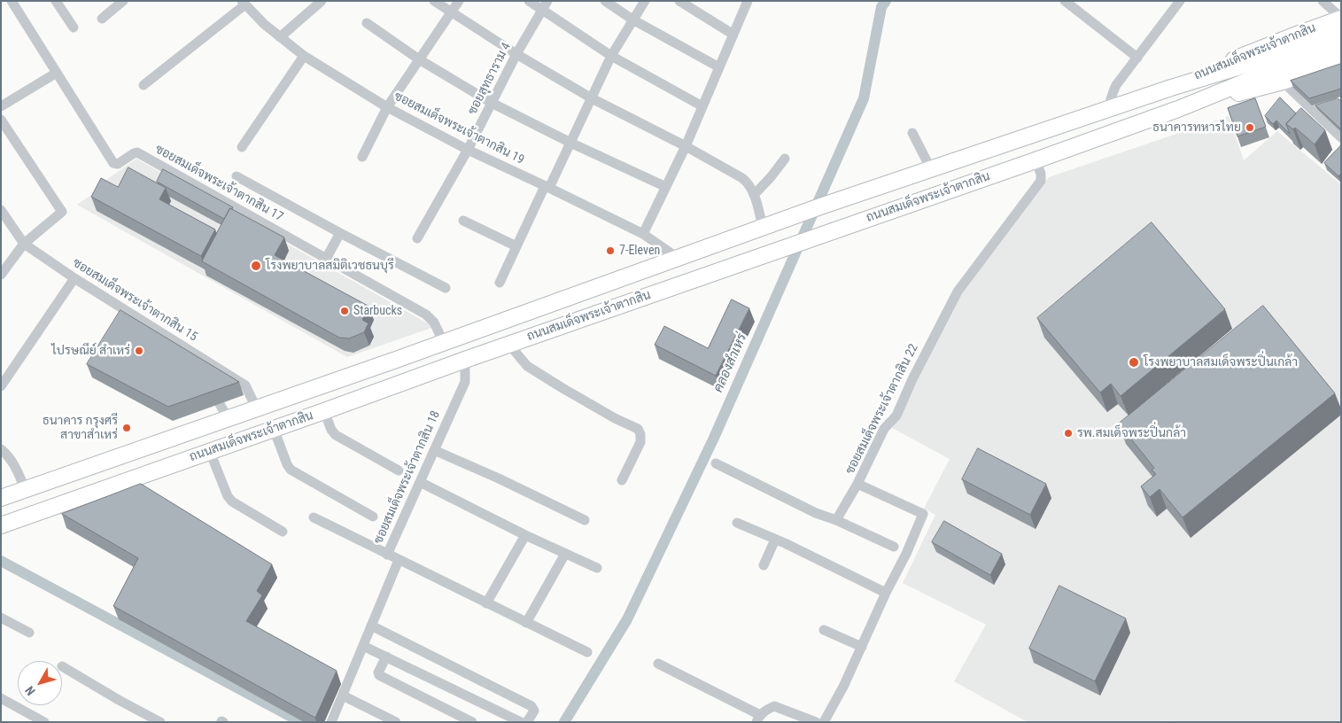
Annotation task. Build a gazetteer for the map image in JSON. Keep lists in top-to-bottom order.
{
  "streets": {
    "main road": ["ถนนสมเด็จพระเจ้าตากสิน"],
    "street": [
      "ซอยสุทธาราม 4",
      "ซอยสมเด็จพระเจ้าตากสิน 19",
      "ซอยสมเด็จพระเจ้าตากสิน 17",
      "ซอยสมเด็จพระเจ้าตากสิน 15",
      "ซอยสมเด็จพระเจ้าตากสิน 22",
      "ซอยสมเด็จพระเจ้าตากสิน 18"
    ]
  },
  "crossings": [
    ["ถนนสมเด็จพระเจ้าตากสิน", "ซอยสมเด็จพระเจ้าตากสิน 19"],
    ["ถนนสมเด็จพระเจ้าตากสิน", "ซอยสมเด็จพระเจ้าตากสิน 17"],
    ["ถนนสมเด็จพระเจ้าตากสิน", "ซอยสมเด็จพระเจ้าตากสิน 15"],
    ["ถนนสมเด็จพระเจ้าตากสิน", "ซอยสมเด็จพระเจ้าตากสิน 22"],
    ["ถนนสมเด็จพระเจ้าตากสิน", "ซอยสมเด็จพระเจ้าตากสิน 18"],
    ["ซอยสุทธาราม 4", "ซอยสมเด็จพระเจ้าตากสิน 19"]
  ],
  "water": ["คลองสำเหร่"],
  "places": [
    "ธนาคารทหารไทย",
    "7-Eleven",
    "โรงพยาบาลสมิติเวชธนบุรี",
    "Starbucks",
    "ไปรษณีย์ สำเหร่",
    "โรงพยาบาลสมเด็จพระปิ่นเกล้า",
    "ธนาคาร กรุงศรี สาขาสำเหร่",
    "รพ.สมเด็จพระปิ่นกล้า"
  ],
  "north": "bottom left"
}
